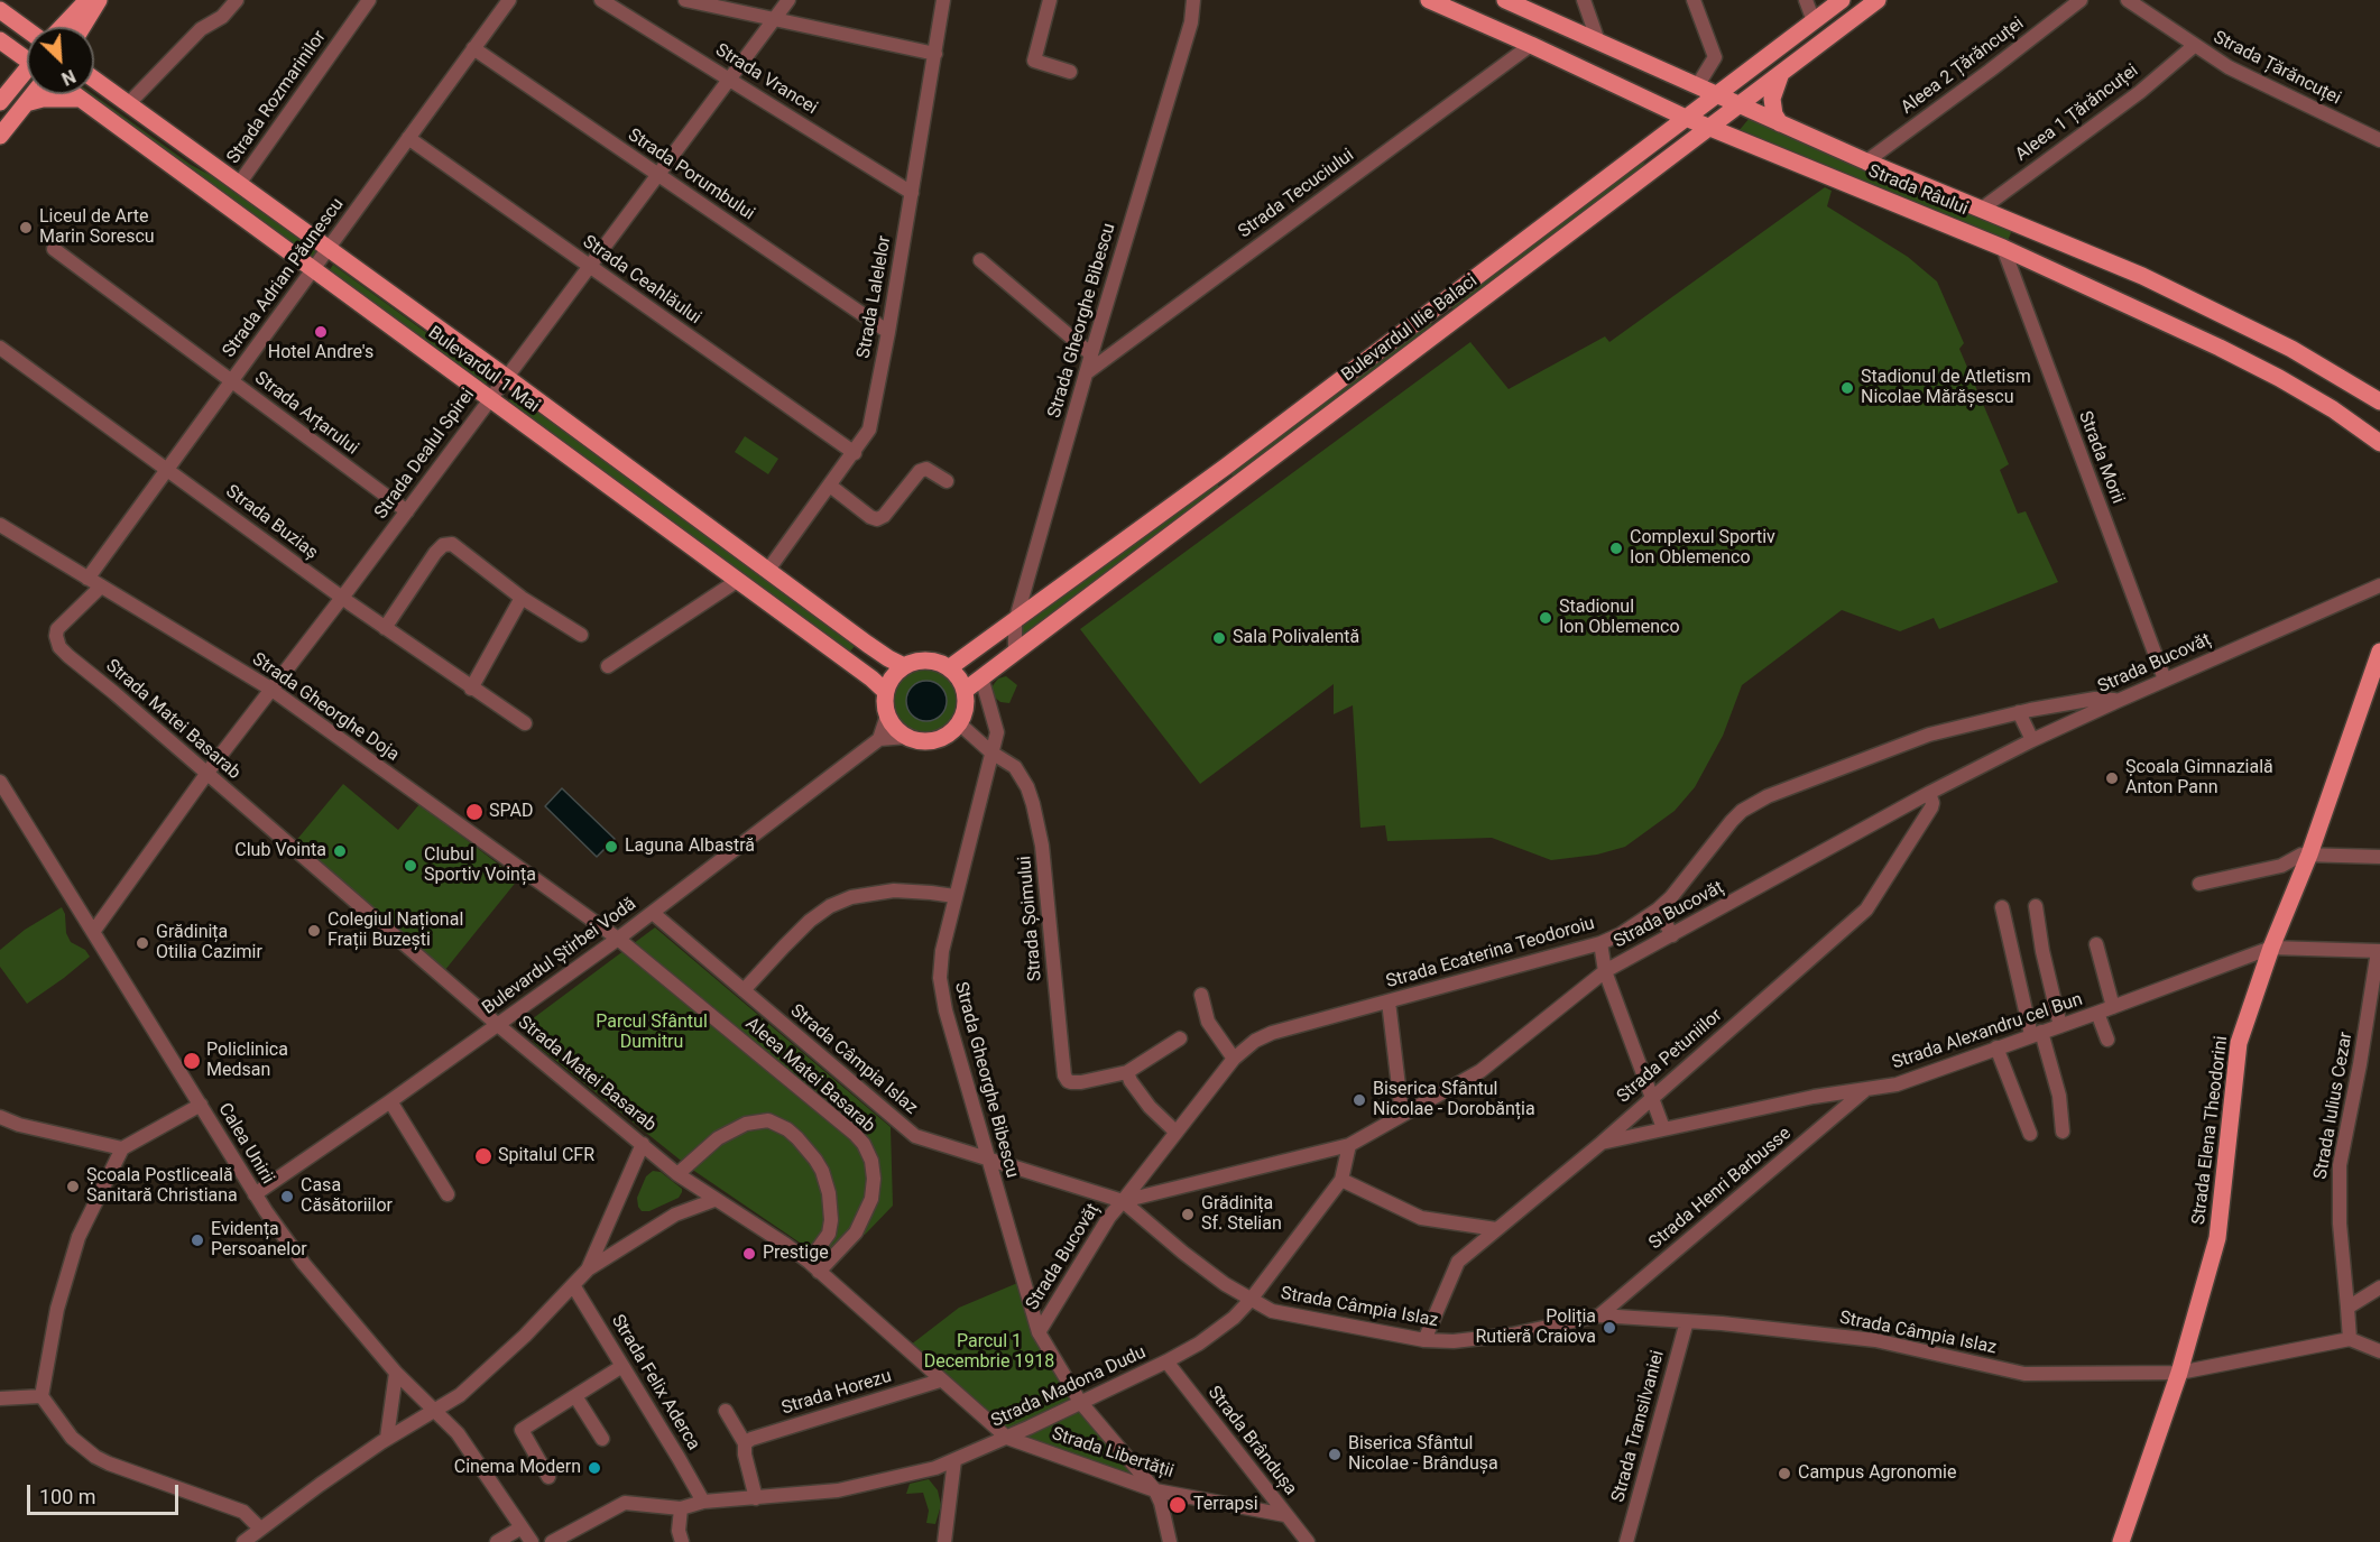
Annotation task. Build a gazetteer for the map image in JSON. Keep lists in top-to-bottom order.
{
  "streets": {
    "main road": [
      "Strada Râului",
      "Bulevardul Ilie Balaci",
      "Bulevardul 1 Mai",
      "Strada Elena Theodorini"
    ],
    "street": [
      "Aleea 2 Țărăncuței",
      "Strada Țărăncuței",
      "Strada Vrancei",
      "Strada Rozmarinilor",
      "Aleea 1 Țărăncuței",
      "Strada Porumbului",
      "Strada Tecuciului",
      "Strada Adrian Păunescu",
      "Strada Ceahlăului",
      "Strada Lalelelor",
      "Strada Gheorghe Bibescu",
      "Strada Arțarului",
      "Strada Dealul Spirei",
      "Strada Morii",
      "Strada Buziaș",
      "Strada Bucovăț",
      "Strada Gheorghe Doja",
      "Strada Matei Basarab",
      "Strada Șoimului",
      "Strada Ecaterina Teodoroiu",
      "Bulevardul Știrbei Vodă",
      "Strada Alexandru cel Bun",
      "Strada Petuniilor",
      "Strada Câmpia Islaz",
      "Aleea Matei Basarab",
      "Strada Iulius Cezar",
      "Calea Unirii",
      "Strada Henri Barbusse",
      "Strada Felix Aderca",
      "Strada Madona Dudu",
      "Strada Horezu",
      "Strada Transilvaniei",
      "Strada Brândușa",
      "Strada Libertății"
    ]
  },
  "crossings": [
    ["Aleea 2 Țărăncuței", "Strada Râului"],
    ["Strada Țărăncuței", "Aleea 1 Țărăncuței"],
    ["Strada Vrancei", "Strada Lalelelor"],
    ["Strada Vrancei", "Strada Dealul Spirei"],
    ["Strada Rozmarinilor", "Bulevardul 1 Mai"],
    ["Aleea 1 Țărăncuței", "Strada Râului"],
    ["Strada Porumbului", "Strada Adrian Păunescu"],
    ["Strada Porumbului", "Strada Lalelelor"],
    ["Strada Porumbului", "Strada Dealul Spirei"],
    ["Strada Râului", "Strada Tecuciului"],
    ["Strada Râului", "Bulevardul Ilie Balaci"],
    ["Strada Râului", "Strada Morii"],
    ["Strada Tecuciului", "Strada Gheorghe Bibescu"],
    ["Strada Adrian Păunescu", "Strada Ceahlăului"],
    ["Strada Adrian Păunescu", "Bulevardul 1 Mai"],
    ["Strada Adrian Păunescu", "Strada Arțarului"],
    ["Strada Adrian Păunescu", "Strada Buziaș"],
    ["Strada Adrian Păunescu", "Strada Gheorghe Doja"],
    ["Strada Ceahlăului", "Strada Lalelelor"],
    ["Strada Ceahlăului", "Strada Dealul Spirei"],
    ["Strada Lalelelor", "Bulevardul 1 Mai"],
    ["Strada Gheorghe Bibescu", "Bulevardul Ilie Balaci"],
    ["Strada Gheorghe Bibescu", "Strada Bucovăț"],
    ["Strada Gheorghe Bibescu", "Strada Șoimului"],
    ["Strada Gheorghe Bibescu", "Strada Câmpia Islaz"],
    ["Strada Gheorghe Bibescu", "Strada Madona Dudu"],
    ["Strada Gheorghe Bibescu", "Strada Libertății"],
    ["Bulevardul Ilie Balaci", "Bulevardul 1 Mai"],
    ["Bulevardul Ilie Balaci", "Strada Șoimului"],
    ["Bulevardul 1 Mai", "Strada Dealul Spirei"],
    ["Bulevardul 1 Mai", "Strada Șoimului"],
    ["Strada Arțarului", "Strada Dealul Spirei"],
    ["Strada Dealul Spirei", "Strada Buziaș"],
    ["Strada Dealul Spirei", "Strada Gheorghe Doja"],
    ["Strada Dealul Spirei", "Strada Matei Basarab"],
    ["Strada Dealul Spirei", "Calea Unirii"],
    ["Strada Morii", "Strada Bucovăț"],
    ["Strada Bucovăț", "Strada Ecaterina Teodoroiu"],
    ["Strada Bucovăț", "Strada Petuniilor"],
    ["Strada Bucovăț", "Strada Câmpia Islaz"],
    ["Strada Bucovăț", "Strada Madona Dudu"],
    ["Strada Gheorghe Doja", "Strada Matei Basarab"],
    ["Strada Gheorghe Doja", "Bulevardul Știrbei Vodă"],
    ["Strada Gheorghe Doja", "Aleea Matei Basarab"],
    ["Strada Matei Basarab", "Bulevardul Știrbei Vodă"],
    ["Strada Matei Basarab", "Aleea Matei Basarab"],
    ["Strada Matei Basarab", "Strada Madona Dudu"],
    ["Strada Matei Basarab", "Strada Horezu"],
    ["Strada Matei Basarab", "Strada Libertății"],
    ["Strada Ecaterina Teodoroiu", "Strada Câmpia Islaz"],
    ["Bulevardul Știrbei Vodă", "Strada Câmpia Islaz"],
    ["Bulevardul Știrbei Vodă", "Aleea Matei Basarab"],
    ["Bulevardul Știrbei Vodă", "Calea Unirii"],
    ["Strada Alexandru cel Bun", "Strada Petuniilor"],
    ["Strada Alexandru cel Bun", "Strada Iulius Cezar"],
    ["Strada Alexandru cel Bun", "Strada Elena Theodorini"],
    ["Strada Alexandru cel Bun", "Strada Henri Barbusse"],
    ["Strada Petuniilor", "Strada Câmpia Islaz"],
    ["Strada Câmpia Islaz", "Strada Elena Theodorini"],
    ["Strada Câmpia Islaz", "Strada Henri Barbusse"],
    ["Strada Câmpia Islaz", "Strada Madona Dudu"],
    ["Strada Câmpia Islaz", "Strada Transilvaniei"],
    ["Strada Felix Aderca", "Strada Madona Dudu"],
    ["Strada Madona Dudu", "Strada Brândușa"],
    ["Strada Madona Dudu", "Strada Libertății"],
    ["Strada Brândușa", "Strada Libertății"]
  ],
  "parks": ["Parcul Sfântul Dumitru", "Parcul 1 Decembrie 1918"],
  "places": [
    "Liceul de Arte Marin Sorescu",
    "Hotel Andre's",
    "Stadionul de Atletism Nicolae Mărășescu",
    "Complexul Sportiv Ion Oblemenco",
    "Stadionul Ion Oblemenco",
    "Sala Polivalentă",
    "Școala Gimnazială Anton Pann",
    "SPAD",
    "Laguna Albastră",
    "Club Vointa",
    "Clubul Sportiv Voința",
    "Colegiul Național Frații Buzești",
    "Grădinița Otilia Cazimir",
    "Policlinica Medsan",
    "Biserica Sfântul Nicolae - Dorobănția",
    "Spitalul CFR",
    "Școala Postliceală Sanitară Christiana",
    "Casa Căsătoriilor",
    "Grădinița Sf. Stelian",
    "Evidența Persoanelor",
    "Prestige",
    "Poliția Rutieră Craiova",
    "Biserica Sfântul Nicolae - Brândușa",
    "Cinema Modern",
    "Campus Agronomie",
    "Terrapsi"
  ],
  "scale_bar": "100 m",
  "north": "bottom right"
}
